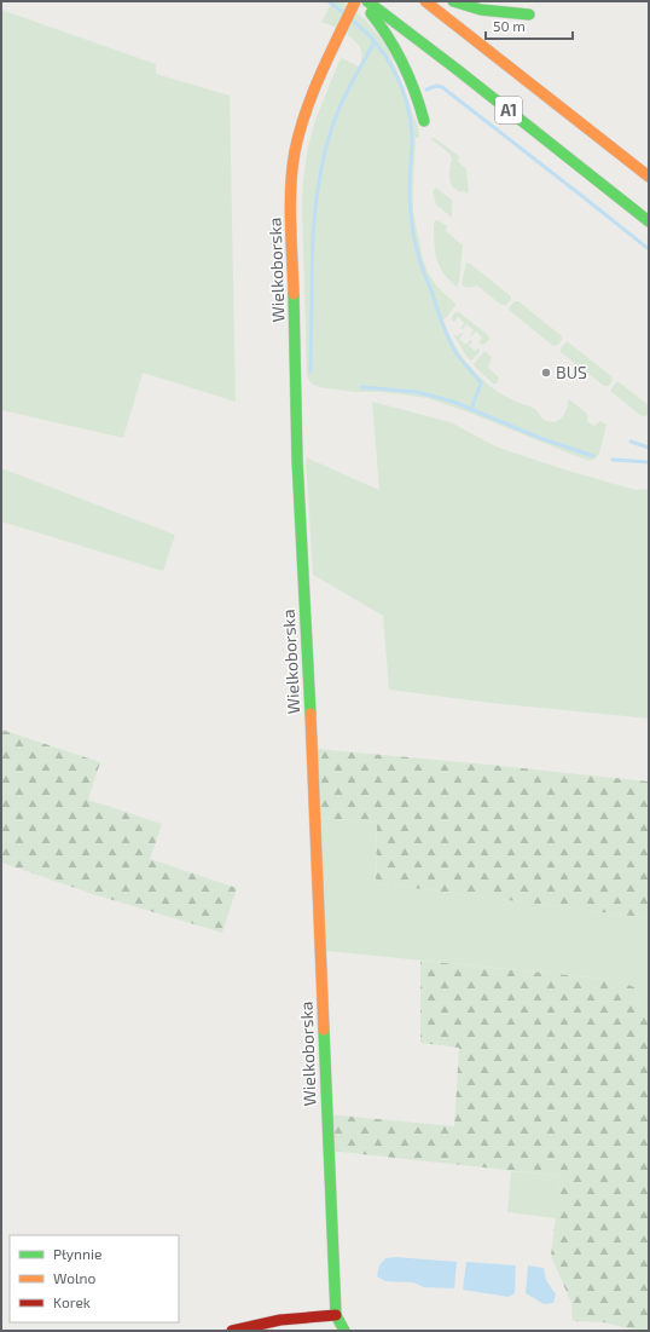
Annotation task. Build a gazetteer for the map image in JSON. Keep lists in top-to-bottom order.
{
  "streets": {
    "main road": ["A1", "Wielkoborska"]
  },
  "places": ["BUS"],
  "legend": ["Płynnie", "Wolno", "Korek"],
  "scale_bar": "50 m"
}
